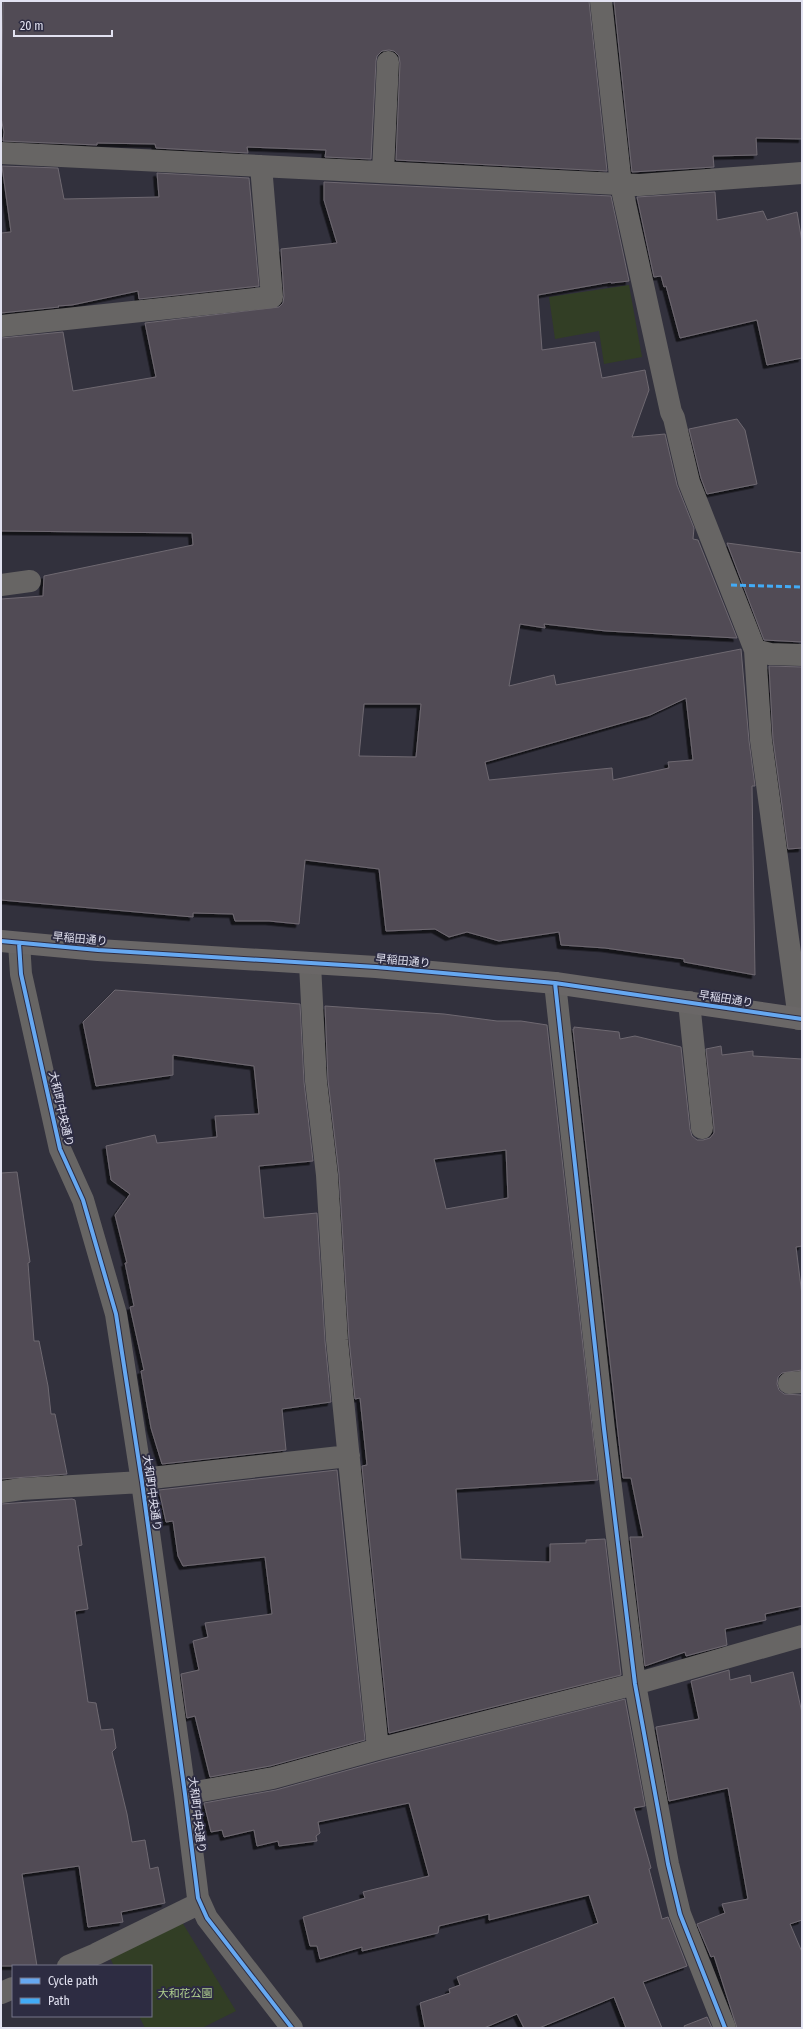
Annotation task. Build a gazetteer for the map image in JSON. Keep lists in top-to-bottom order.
{
  "streets": {
    "main road": ["早稲田通り"],
    "street": ["大和町中央通り"]
  },
  "crossings": [
    ["早稲田通り", "大和町中央通り"]
  ],
  "parks": ["大和花公園"],
  "legend": ["Cycle path", "Path"],
  "scale_bar": "20 m"
}
